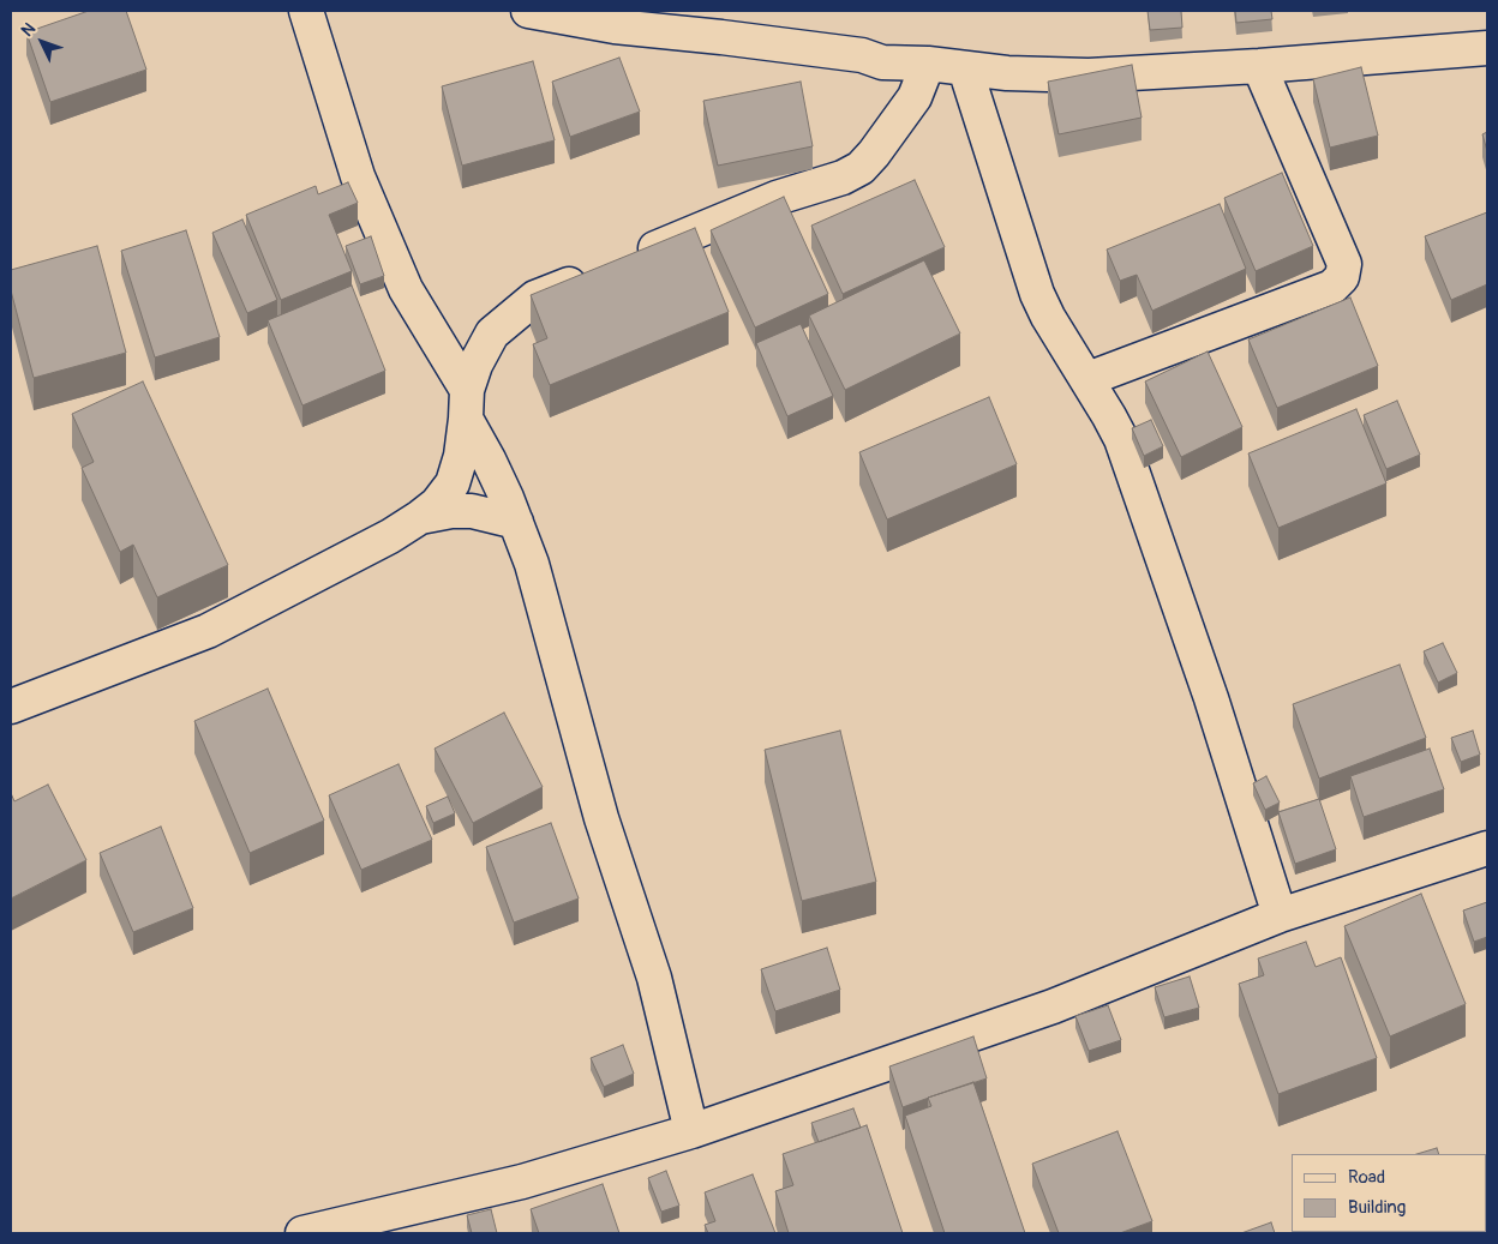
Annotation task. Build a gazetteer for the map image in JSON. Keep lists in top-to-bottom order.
{
  "legend": ["Road", "Building"],
  "north": "top left"
}
